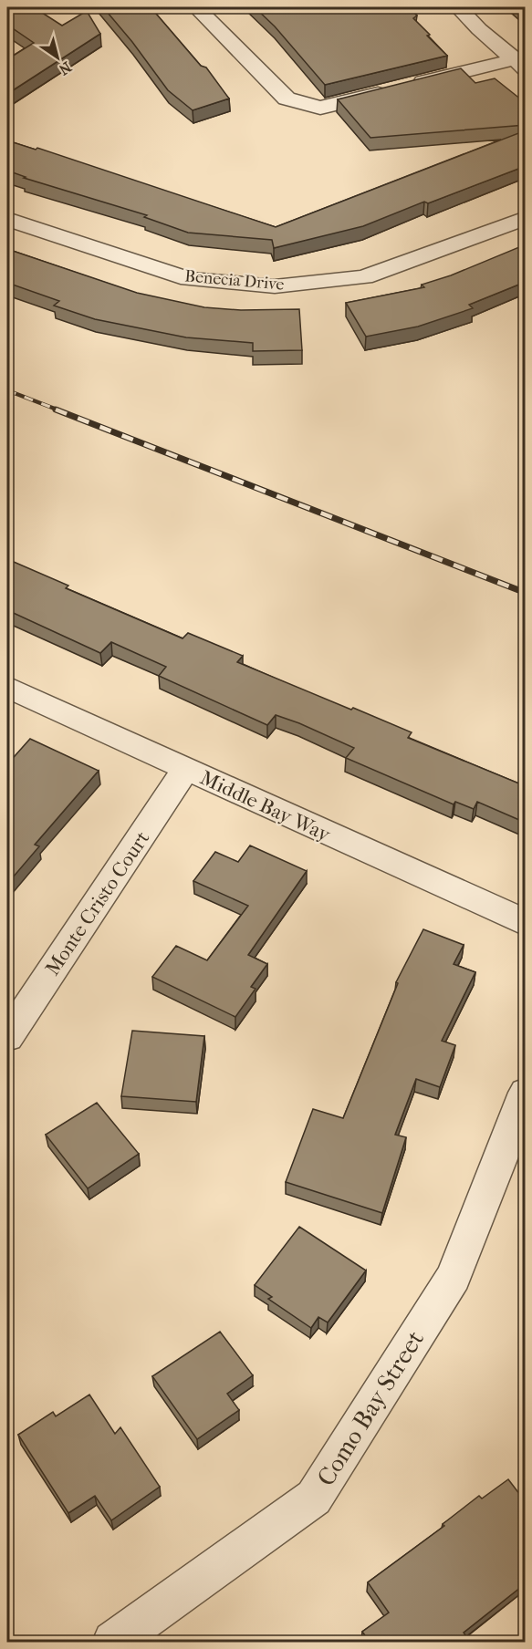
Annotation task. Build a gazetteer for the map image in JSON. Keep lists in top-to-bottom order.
{
  "streets": {
    "street": [
      "Benecia Drive",
      "Middle Bay Way",
      "Monte Cristo Court",
      "Como Bay Street"
    ]
  },
  "crossings": [
    ["Middle Bay Way", "Monte Cristo Court"]
  ],
  "north": "bottom right"
}
